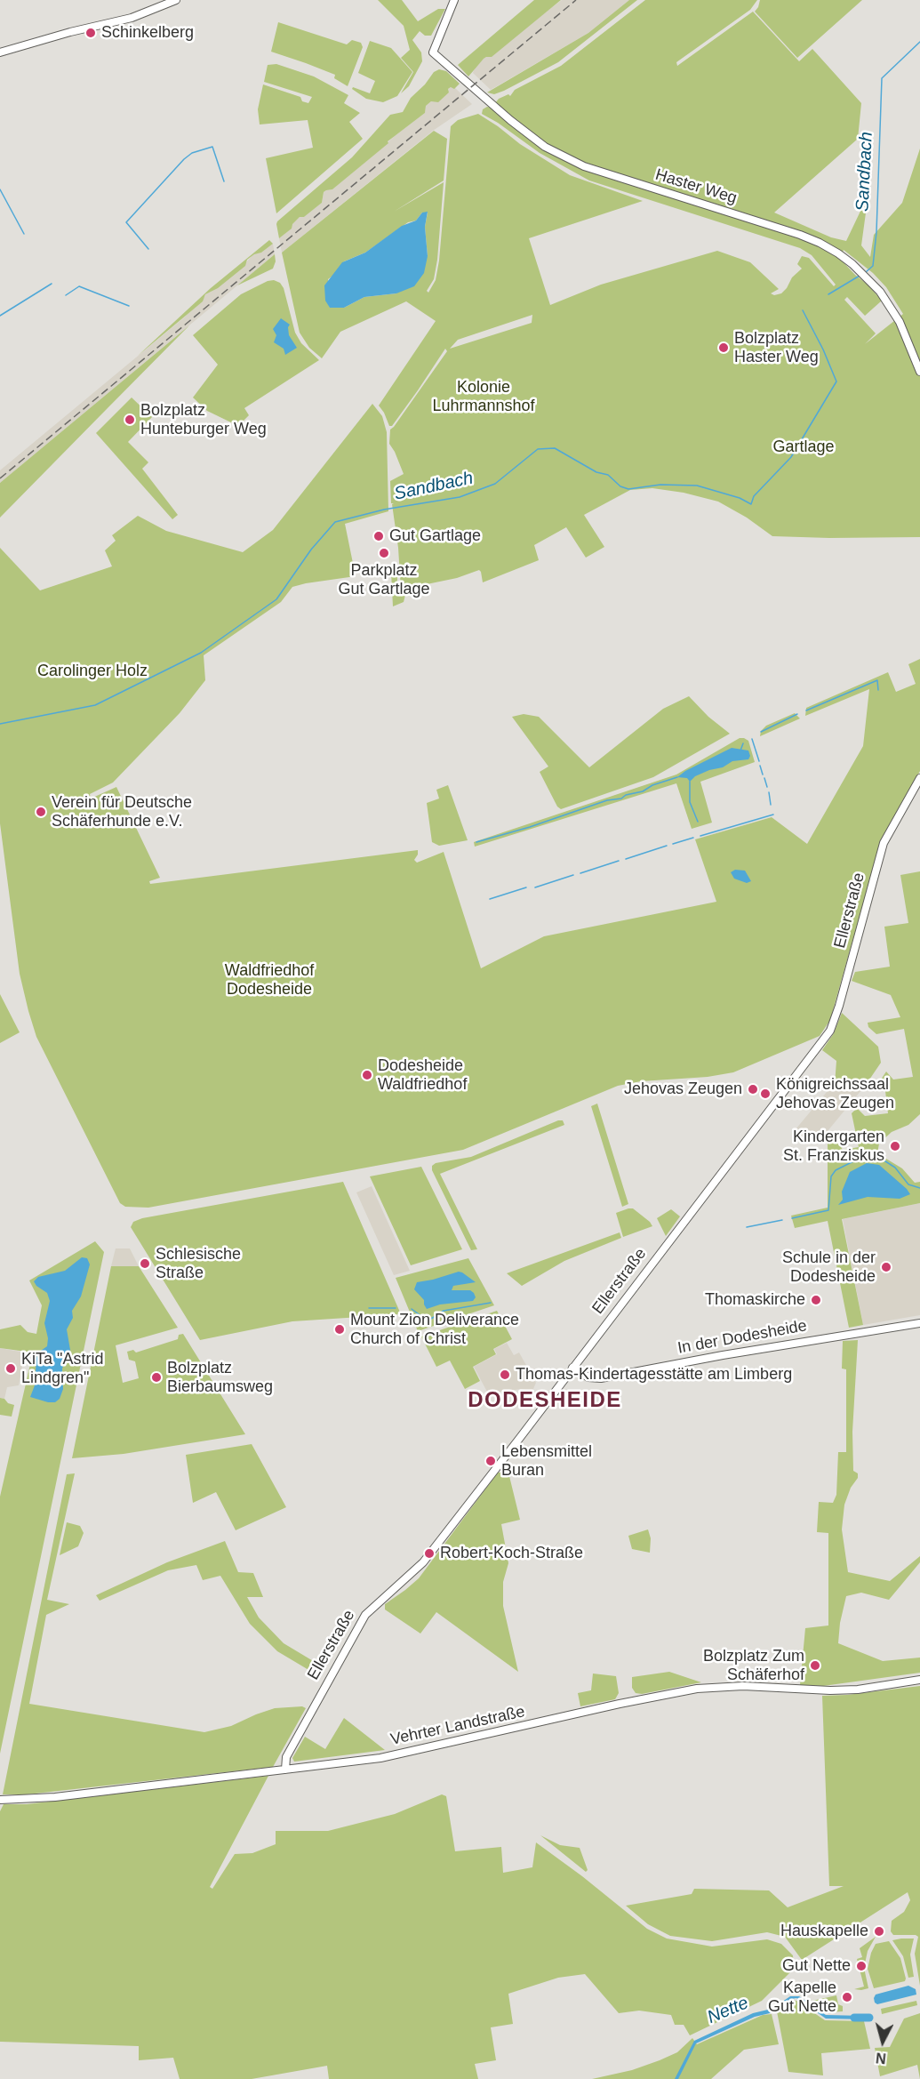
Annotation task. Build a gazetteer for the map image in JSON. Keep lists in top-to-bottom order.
{
  "streets": {
    "street": [
      "Haster Weg",
      "Ellerstraße",
      "In der Dodesheide",
      "Vehrter Landstraße"
    ]
  },
  "crossings": [
    ["Ellerstraße", "In der Dodesheide"],
    ["Ellerstraße", "Vehrter Landstraße"]
  ],
  "districts": ["DODESHEIDE"],
  "water": ["Sandbach", "Nette"],
  "parks": [
    "Kolonie Luhrmannshof",
    "Gartlage",
    "Carolinger Holz",
    "Waldfriedhof Dodesheide"
  ],
  "places": [
    "Schinkelberg",
    "Bolzplatz Haster Weg",
    "Bolzplatz Hunteburger Weg",
    "Gut Gartlage",
    "Parkplatz Gut Gartlage",
    "Verein für Deutsche Schäferhunde e.V.",
    "Dodesheide Waldfriedhof",
    "Jehovas Zeugen",
    "Königreichssaal Jehovas Zeugen",
    "Kindergarten St. Franziskus",
    "Schlesische Straße",
    "Schule in der Dodesheide",
    "Thomaskirche",
    "Mount Zion Deliverance Church of Christ",
    "KiTa \"Astrid Lindgren\"",
    "Thomas-Kindertagesstätte am Limberg",
    "Bolzplatz Bierbaumsweg",
    "Lebensmittel Buran",
    "Robert-Koch-Straße",
    "Bolzplatz Zum Schäferhof",
    "Hauskapelle",
    "Gut Nette",
    "Kapelle Gut Nette"
  ],
  "north": "bottom"
}
